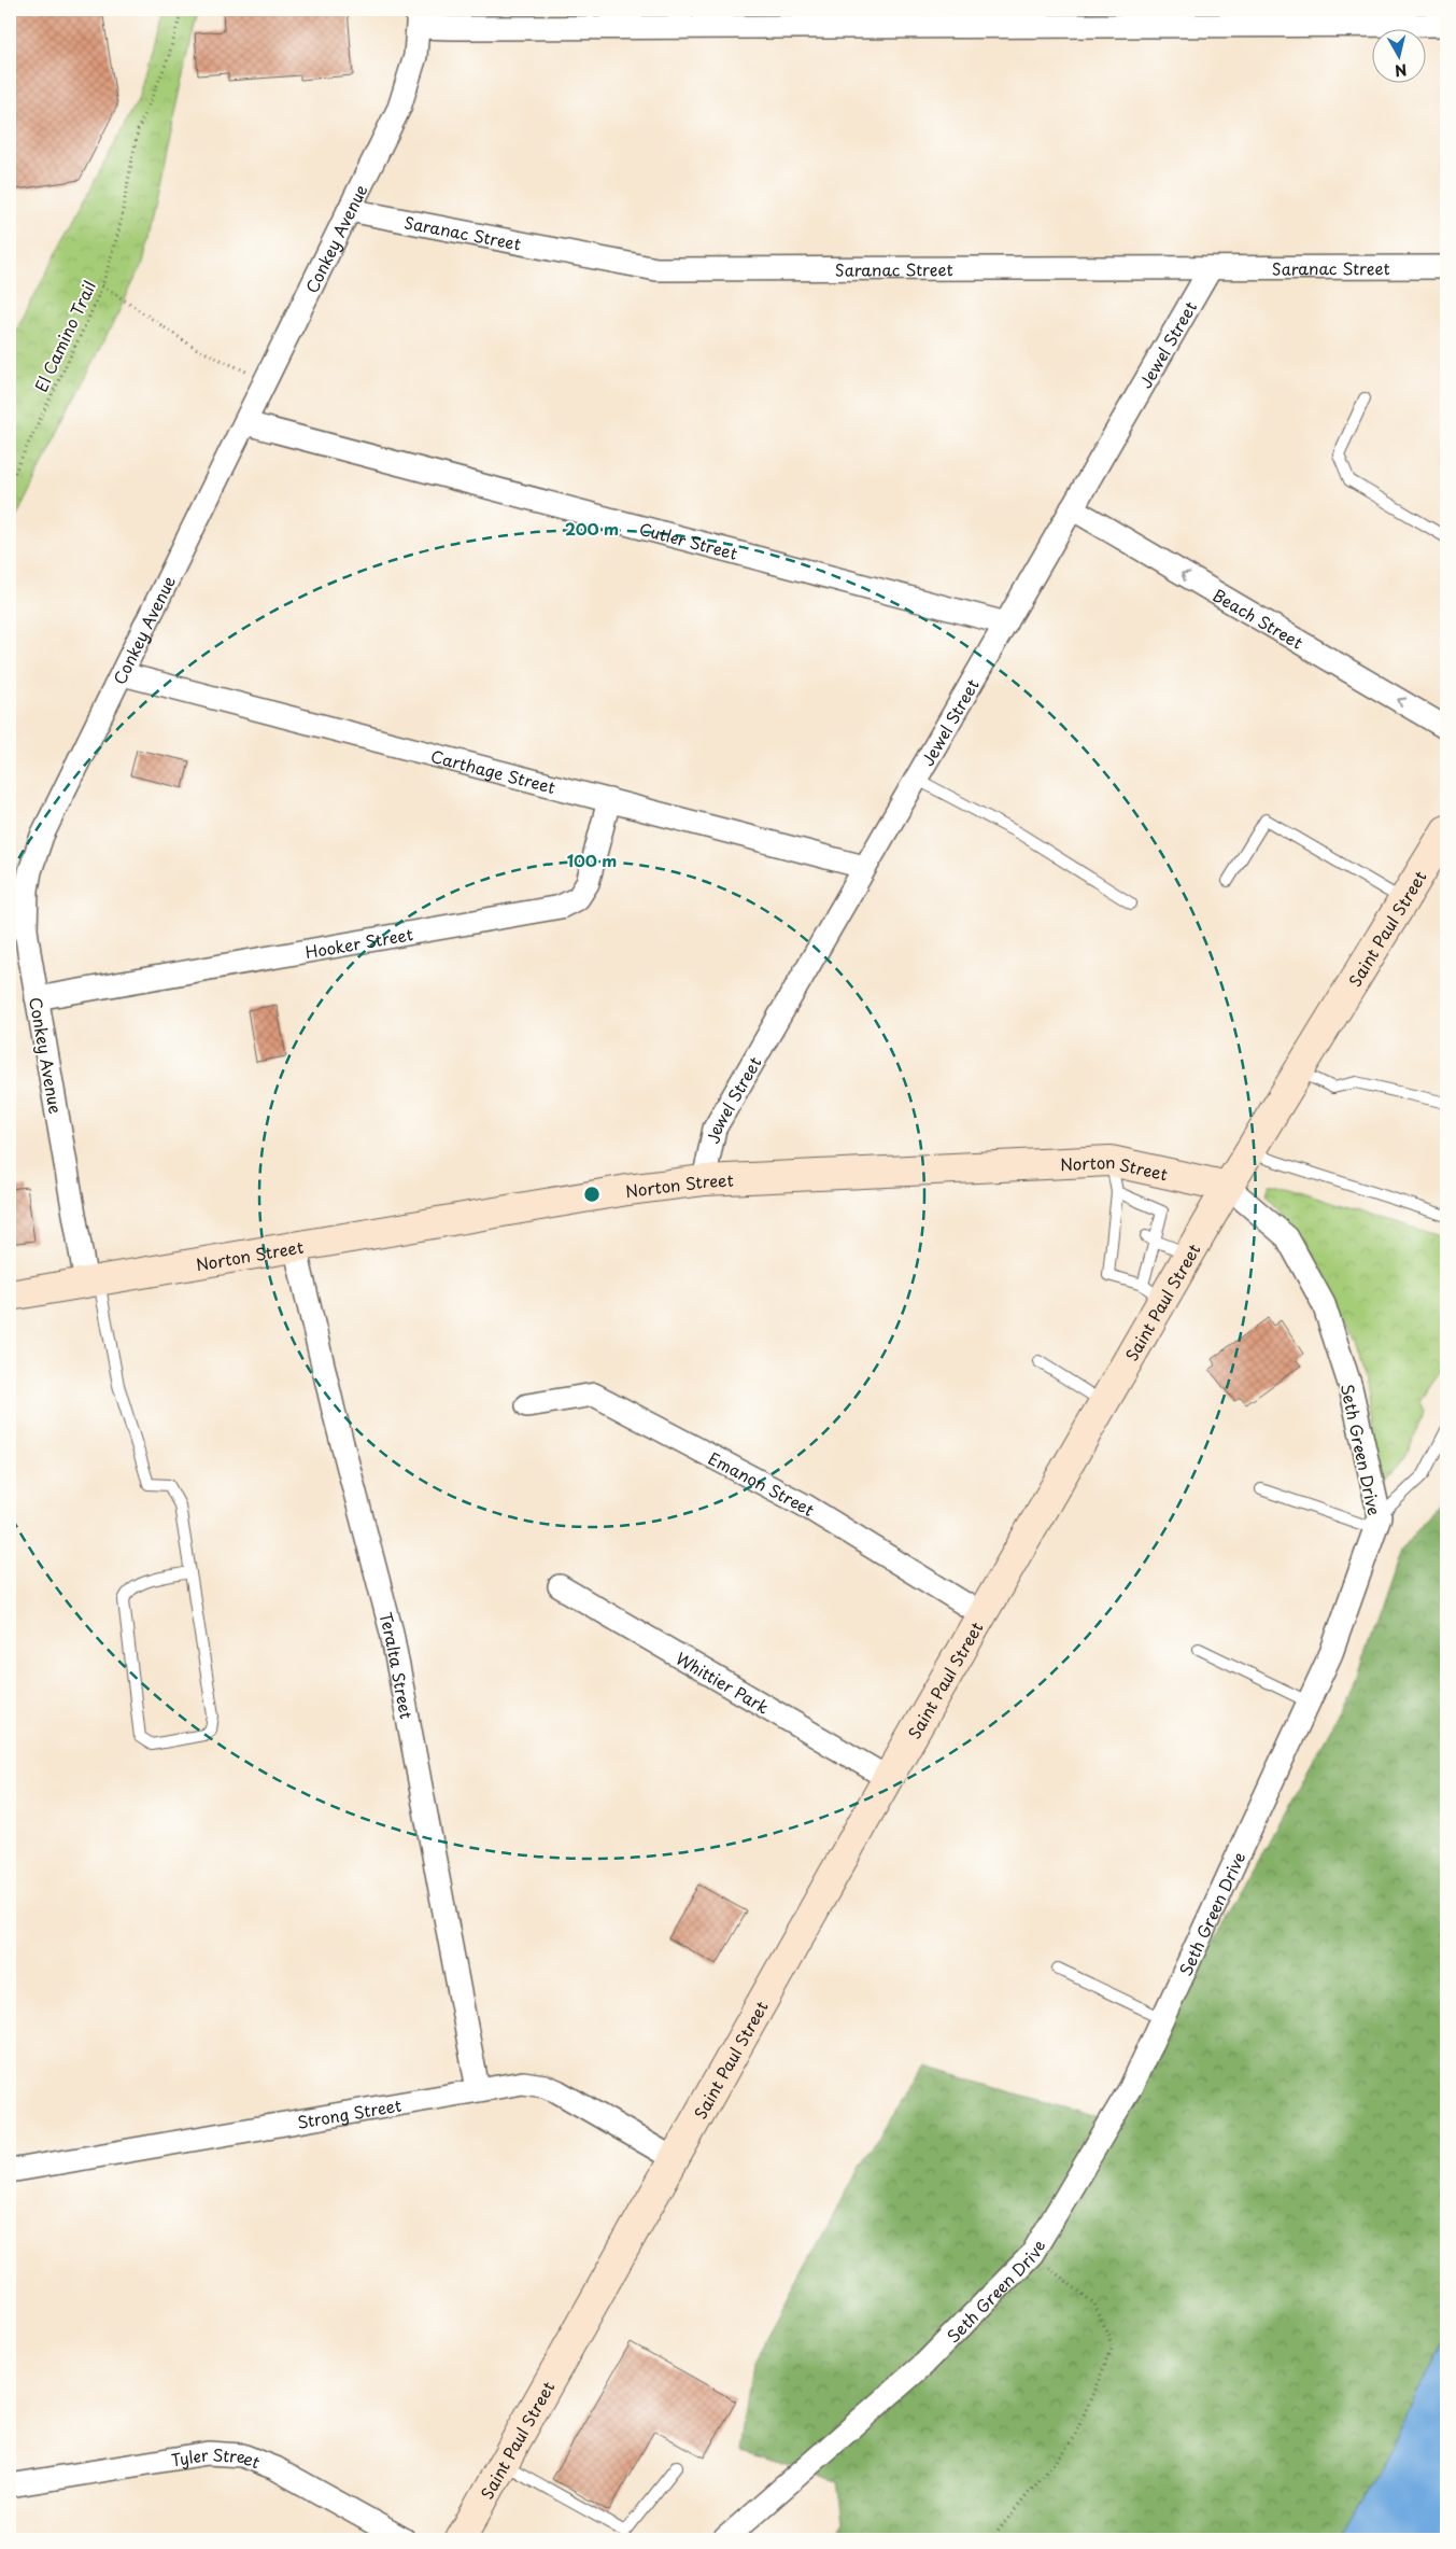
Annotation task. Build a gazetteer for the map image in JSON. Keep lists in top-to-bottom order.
{
  "streets": {
    "main road": ["Saint Paul Street", "Norton Street"],
    "street": [
      "Saranac Street",
      "Conkey Avenue",
      "Jewel Street",
      "Cutler Street",
      "Beach Street",
      "Carthage Street",
      "Hooker Street",
      "Seth Green Drive",
      "Emanon Street",
      "Teralta Street",
      "Whittier Park",
      "Strong Street",
      "Tyler Street"
    ],
    "path": ["El Camino Trail"]
  },
  "crossings": [
    ["Saranac Street", "Conkey Avenue"],
    ["Saranac Street", "Jewel Street"],
    ["Conkey Avenue", "Cutler Street"],
    ["Conkey Avenue", "Carthage Street"],
    ["Conkey Avenue", "Hooker Street"],
    ["Conkey Avenue", "Norton Street"],
    ["Jewel Street", "Cutler Street"],
    ["Jewel Street", "Beach Street"],
    ["Jewel Street", "Carthage Street"],
    ["Jewel Street", "Norton Street"],
    ["Carthage Street", "Hooker Street"],
    ["Saint Paul Street", "Norton Street"],
    ["Saint Paul Street", "Seth Green Drive"],
    ["Saint Paul Street", "Emanon Street"],
    ["Saint Paul Street", "Whittier Park"],
    ["Saint Paul Street", "Strong Street"],
    ["Norton Street", "Seth Green Drive"],
    ["Norton Street", "Teralta Street"],
    ["Teralta Street", "Strong Street"]
  ],
  "one_way": ["Beach Street"],
  "north": "bottom",
  "rings": ["200 m", "100 m"]
}
